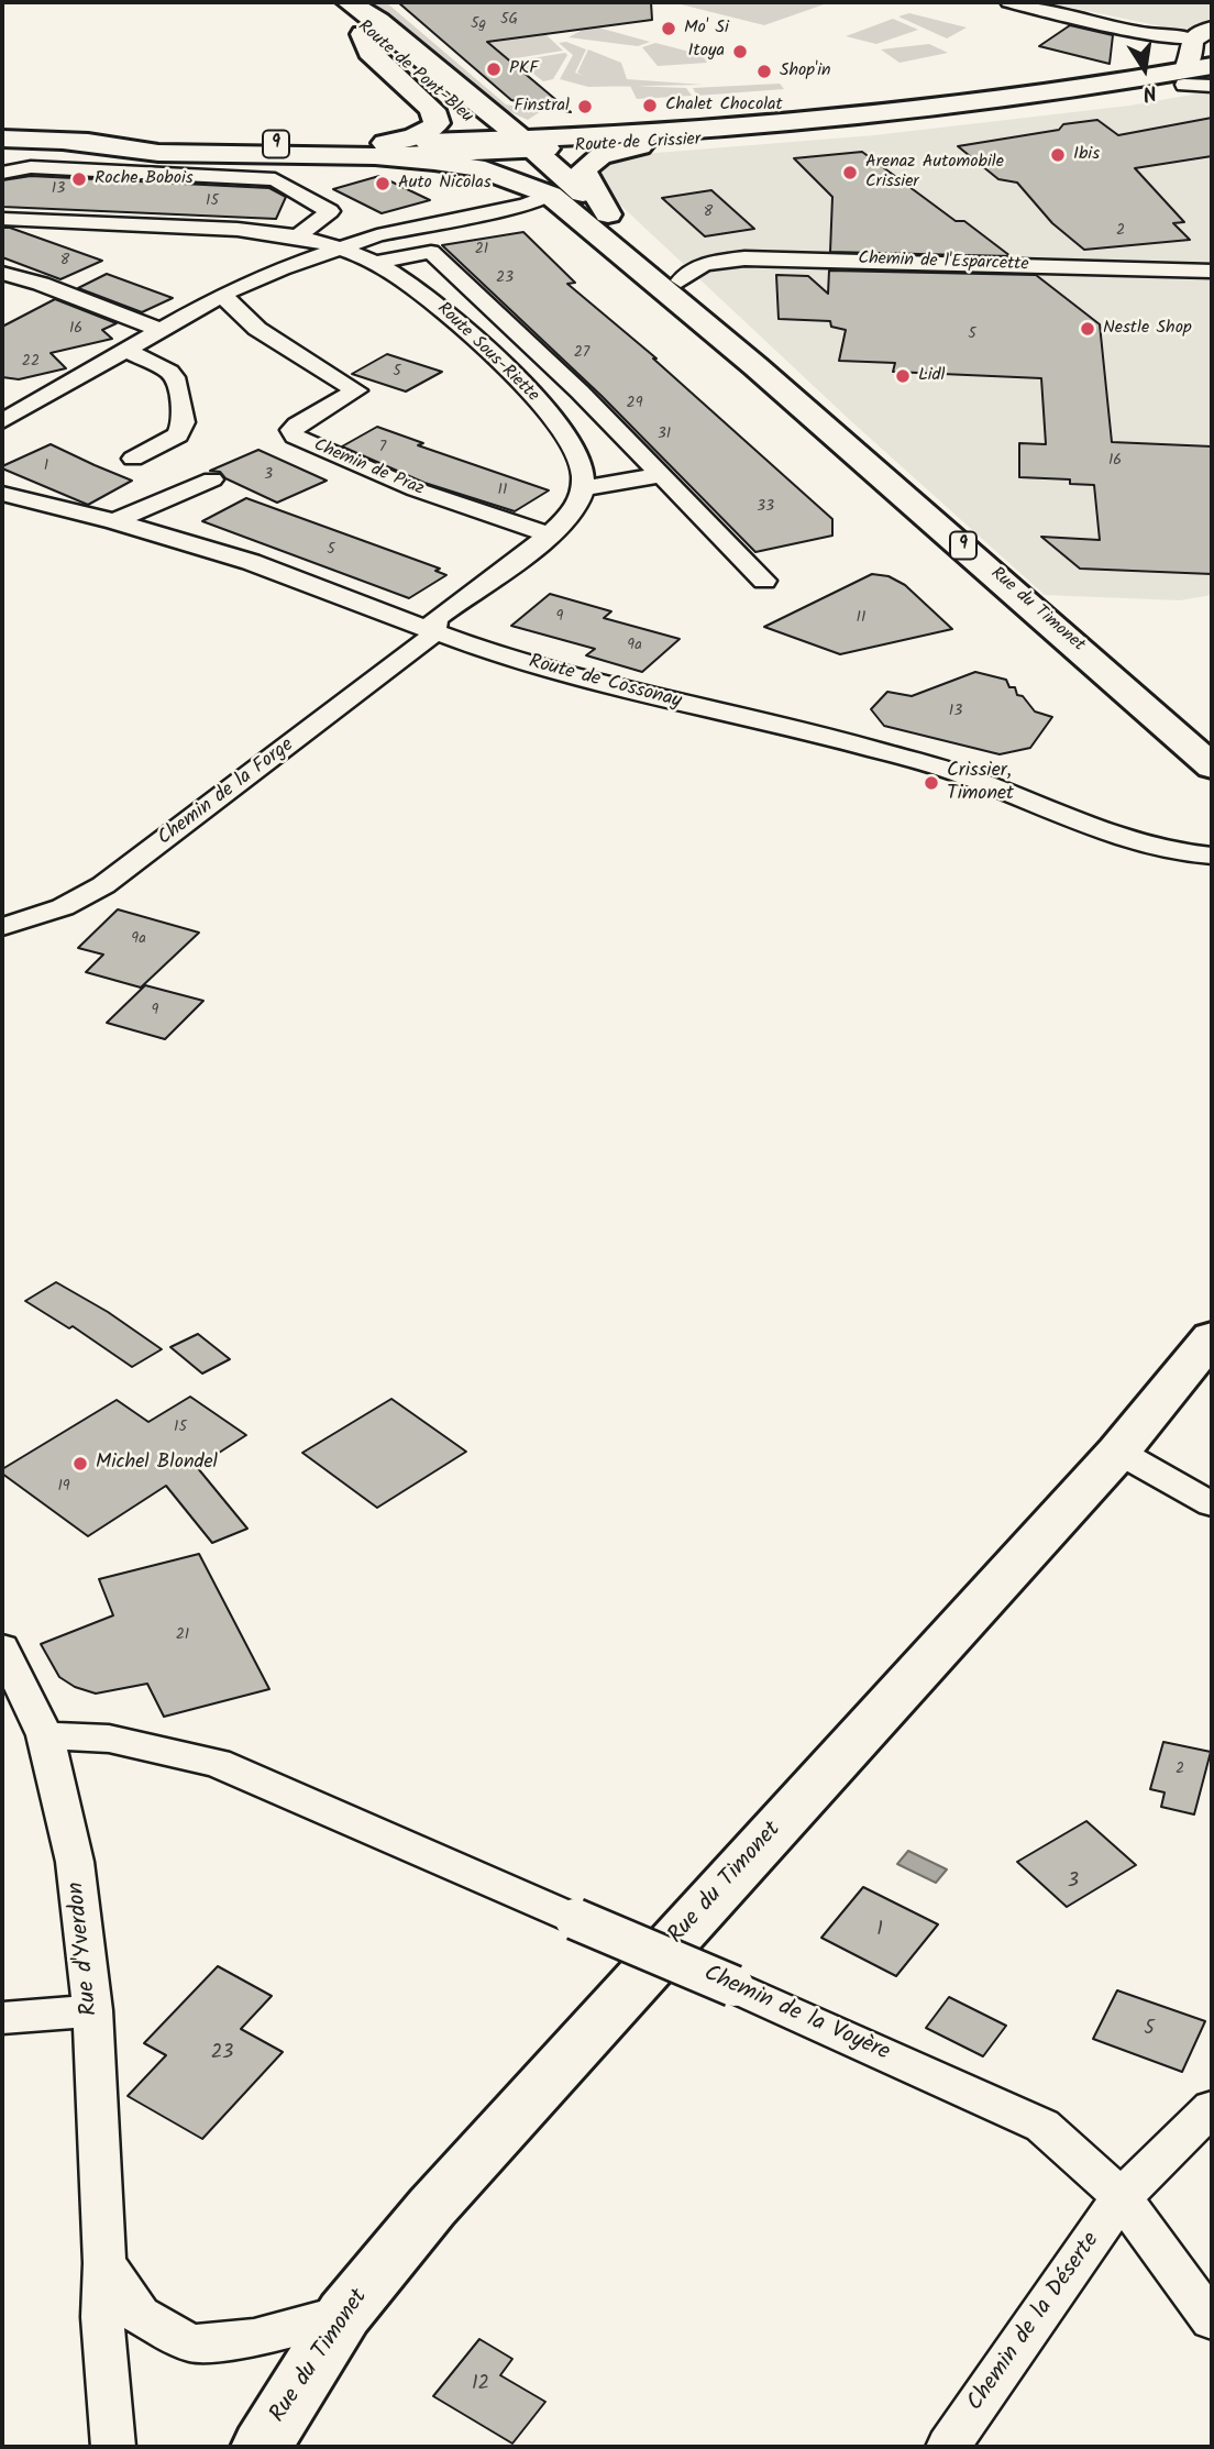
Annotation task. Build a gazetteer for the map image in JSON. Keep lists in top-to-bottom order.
{
  "streets": {
    "main road": [
      "Route de Pont-Bleu",
      "9",
      "Route de Crissier",
      "Rue du Timonet"
    ],
    "street": [
      "Chemin de l'Esparcette",
      "Route Sous-Riette",
      "Chemin de Praz",
      "Route de Cossonay",
      "Chemin de la Forge",
      "Rue d'Yverdon",
      "Chemin de la Voyère",
      "Chemin de la Déserte"
    ]
  },
  "crossings": [
    ["Route de Pont-Bleu", "Route de Crissier"],
    ["Route de Pont-Bleu", "Rue du Timonet"],
    ["9", "Route de Crissier"],
    ["9", "Rue du Timonet"],
    ["Route de Crissier", "Rue du Timonet"],
    ["Chemin de l'Esparcette", "Rue du Timonet"],
    ["Route de Cossonay", "Chemin de la Forge"],
    ["Rue d'Yverdon", "Chemin de la Voyère"],
    ["Chemin de la Voyère", "Chemin de la Déserte"]
  ],
  "places": [
    "Mo' Si",
    "Itoya",
    "PKF",
    "Shop'in",
    "Chalet Chocolat",
    "Finstral",
    "Ibis",
    "Arenaz Automobile Crissier",
    "Roche Bobois",
    "Auto Nicolas",
    "Nestle Shop",
    "Lidl",
    "Crissier, Timonet",
    "Michel Blondel"
  ],
  "house_numbers": [
    "5G",
    "5g",
    "13",
    "15",
    "8",
    "2",
    "21",
    "8",
    "23",
    "16",
    "5",
    "27",
    "22",
    "5",
    "29",
    "31",
    "7",
    "16",
    "1",
    "3",
    "11",
    "33",
    "5",
    "9",
    "11",
    "9a",
    "13",
    "9a",
    "9",
    "15",
    "19",
    "21",
    "2",
    "3",
    "1",
    "5",
    "23",
    "12"
  ],
  "north": "bottom"
}
